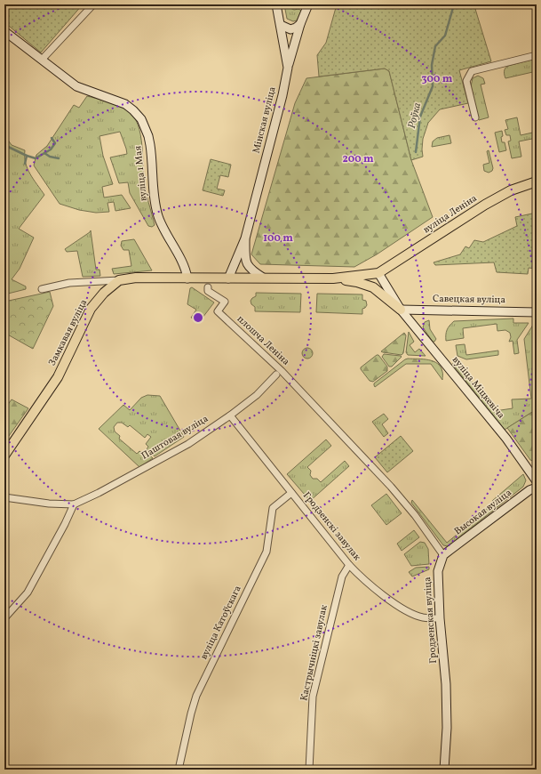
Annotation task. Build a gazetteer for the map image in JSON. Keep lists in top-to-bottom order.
{
  "streets": {
    "main road": ["вуліца Леніна", "Замкавая вуліца"],
    "street": [
      "Мінская вуліца",
      "вуліца 1 Мая",
      "Савецкая вуліца",
      "плошча Леніна",
      "вуліца Міцкевіча",
      "Паштовая вуліца",
      "Высокая вуліца",
      "Гродзенскі завулак",
      "Гродзенская вуліца",
      "вуліца Катоўскага",
      "Кастрычніцкі завулак"
    ]
  },
  "crossings": [
    ["Савецкая вуліца", "вуліца Міцкевіча"],
    ["плошча Леніна", "Высокая вуліца"],
    ["плошча Леніна", "Гродзенская вуліца"],
    ["Паштовая вуліца", "Гродзенскі завулак"],
    ["Высокая вуліца", "Гродзенская вуліца"],
    ["Гродзенскі завулак", "Гродзенская вуліца"],
    ["Гродзенскі завулак", "вуліца Катоўскага"],
    ["Гродзенскі завулак", "Кастрычніцкі завулак"]
  ],
  "water": ["Роўка"],
  "rings": ["300 m", "200 m", "100 m"]
}
